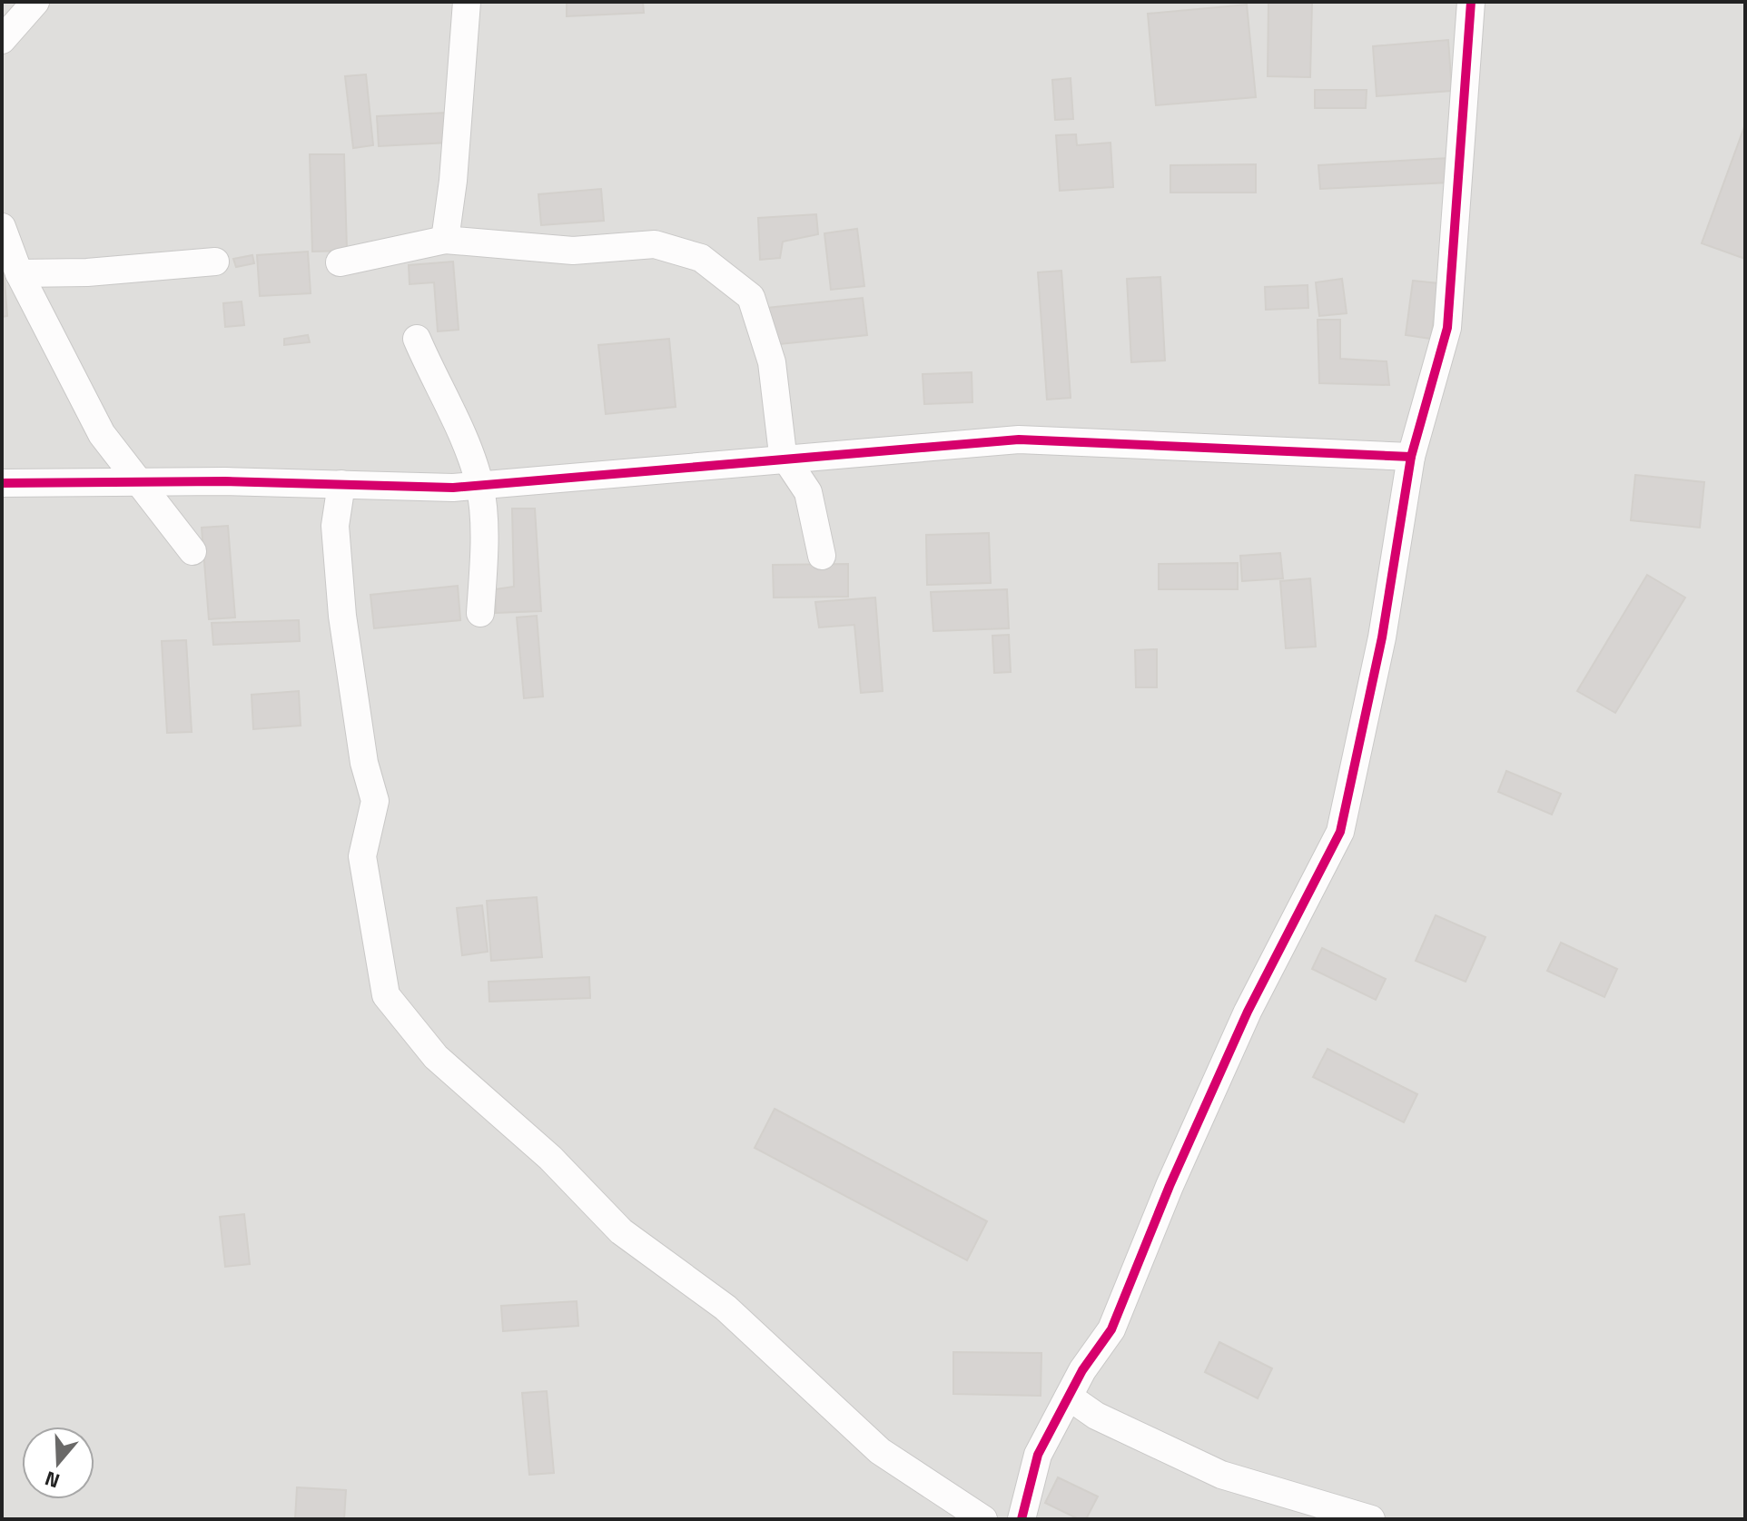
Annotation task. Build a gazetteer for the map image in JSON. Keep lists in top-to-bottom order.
{
  "north": "bottom"
}
